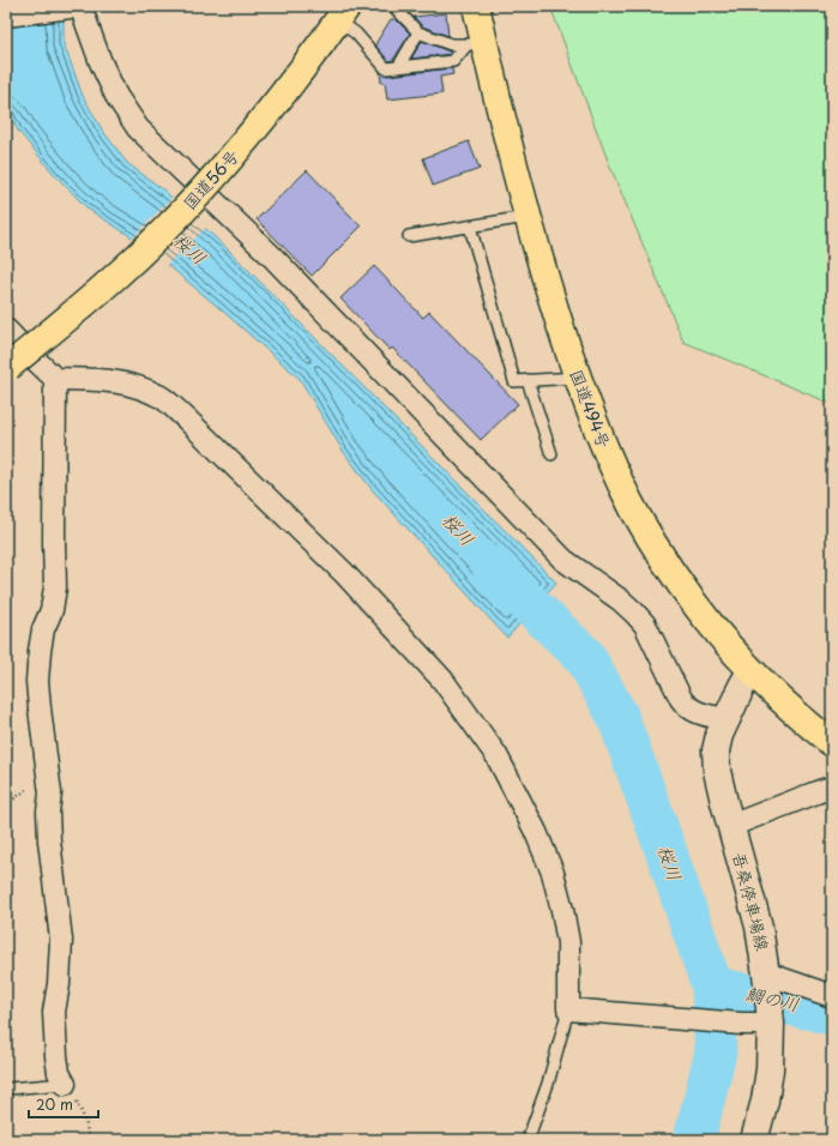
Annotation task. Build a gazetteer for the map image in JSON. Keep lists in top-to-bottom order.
{
  "streets": {
    "highway": ["国道56号", "国道494号"],
    "main road": ["吾桑停車場線"]
  },
  "crossings": [
    ["国道494号", "吾桑停車場線"]
  ],
  "water": ["桜川", "鯛の川"],
  "scale_bar": "20 m"
}
